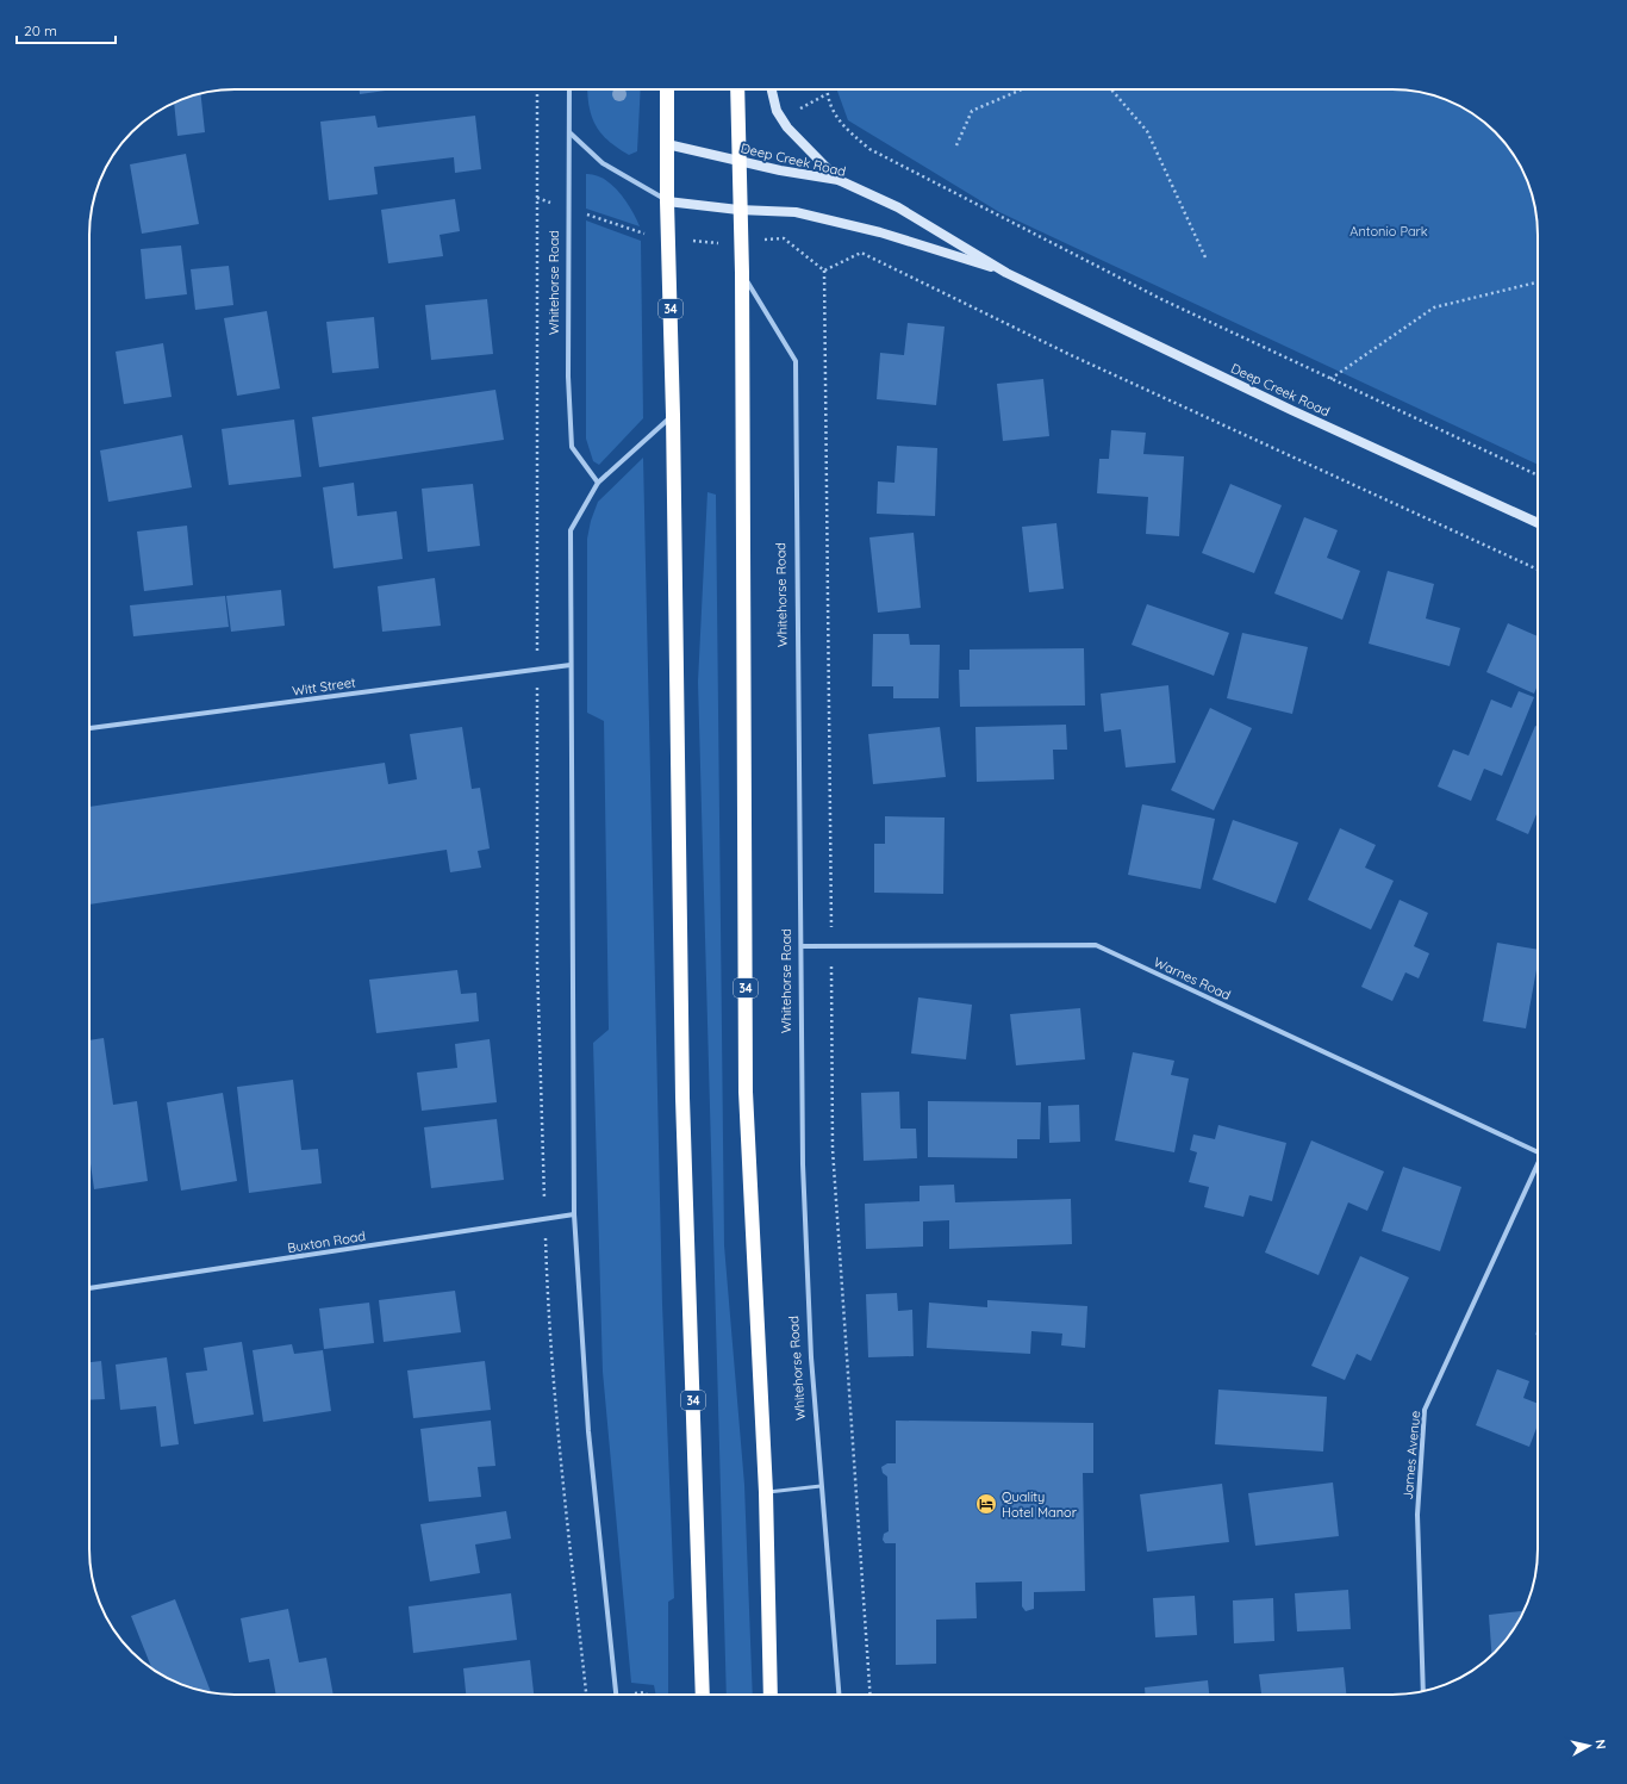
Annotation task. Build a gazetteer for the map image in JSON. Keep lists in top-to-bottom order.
{
  "streets": {
    "highway": ["Whitehorse Road", "34"],
    "main road": ["Deep Creek Road"],
    "street": [
      "Witt Street",
      "Warnes Road",
      "Buxton Road",
      "James Avenue"
    ]
  },
  "crossings": [
    ["Deep Creek Road", "Whitehorse Road"],
    ["Deep Creek Road", "34"],
    ["Whitehorse Road", "Warnes Road"]
  ],
  "parks": ["Antonio Park"],
  "places": {
    "hotel": ["Quality Hotel Manor"]
  },
  "scale_bar": "20 m",
  "north": "right"
}
